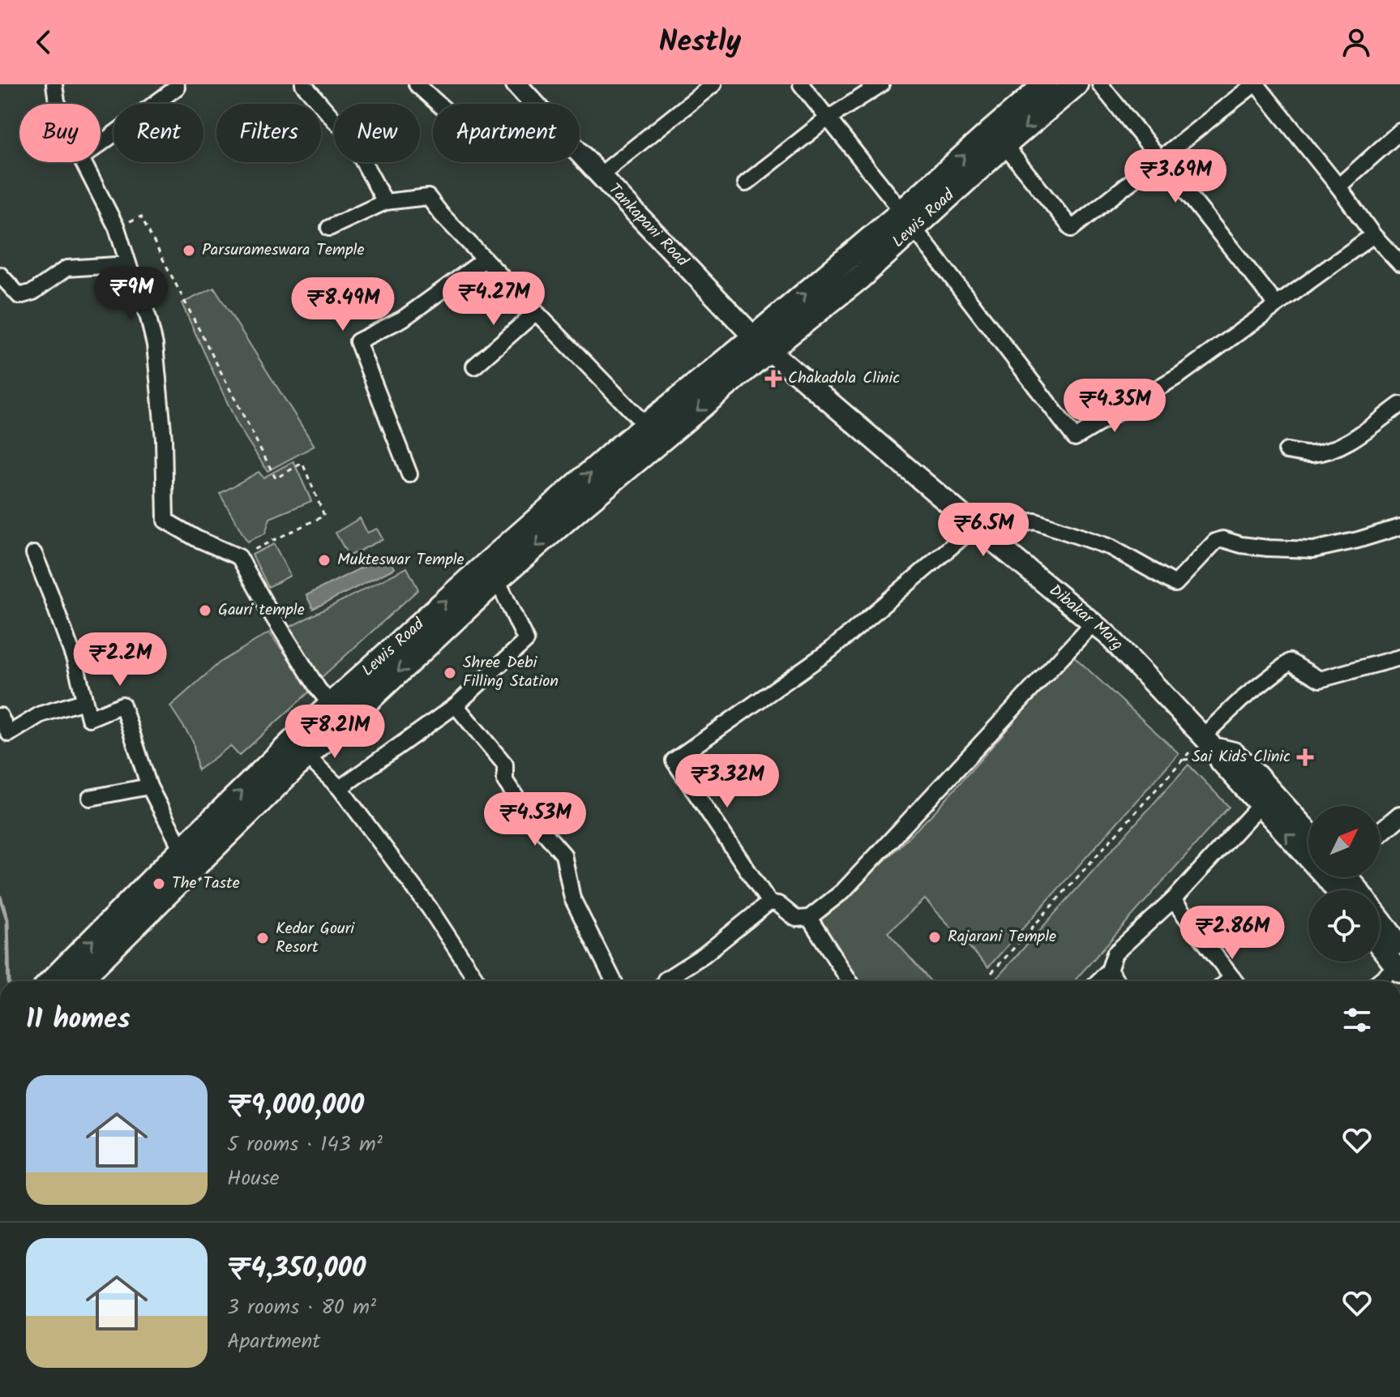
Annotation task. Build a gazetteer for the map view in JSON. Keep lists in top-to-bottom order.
{
  "streets": {
    "main road": ["Lewis Road", "Tankapani Road", "Dibakar Marg"]
  },
  "crossings": [
    ["Lewis Road", "Tankapani Road"],
    ["Lewis Road", "Dibakar Marg"],
    ["Tankapani Road", "Dibakar Marg"]
  ],
  "places": {
    "other": [
      "Parsurameswara Temple",
      "Mukteswar Temple",
      "Gauri temple",
      "Shree Debi Filling Station",
      "The Taste",
      "Rajarani Temple",
      "Kedar Gouri Resort"
    ],
    "health": ["Chakadola Clinic", "Sai Kids Clinic"]
  },
  "north": "top right",
  "page": {
    "header": "Nestly",
    "chip": [
      "Buy",
      "Rent",
      "Filters",
      "New",
      "Apartment"
    ],
    "price": [
      "₹3.69M",
      "₹9M",
      "₹4.27M",
      "₹8.49M",
      "₹4.35M",
      "₹6.5M",
      "₹2.2M",
      "₹8.21M",
      "₹3.32M",
      "₹4.53M",
      "₹2.86M"
    ],
    "heading": "11 homes",
    "list": [
      {
        "name": "₹9,000,000",
        "note": "5 rooms · 143 m² · House"
      },
      {
        "name": "₹4,350,000",
        "note": "3 rooms · 80 m² · Apartment"
      }
    ]
  }
}
